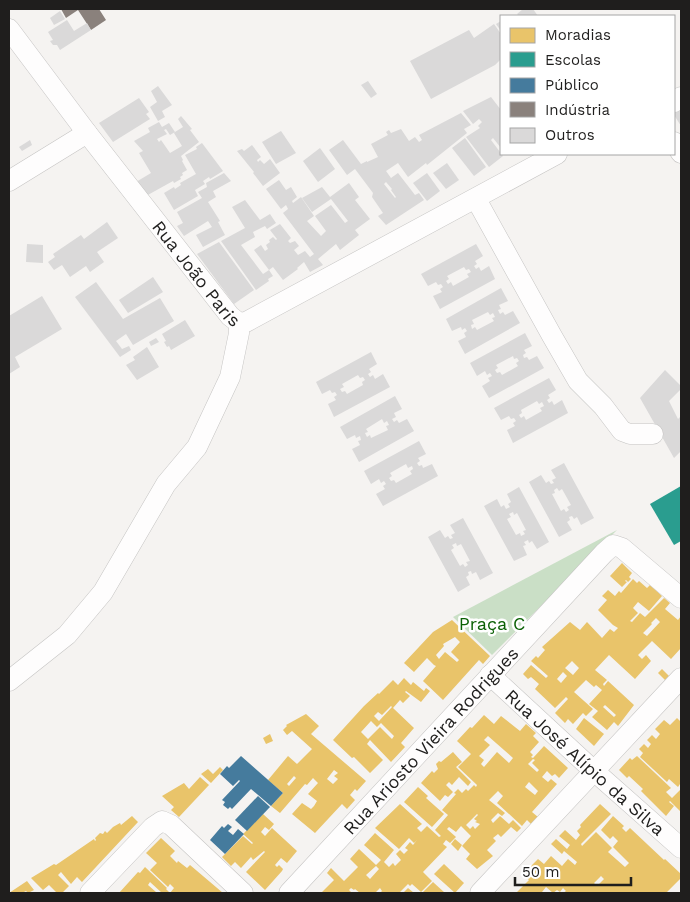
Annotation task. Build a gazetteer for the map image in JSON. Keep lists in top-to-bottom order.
{
  "streets": {
    "street": ["Rua João Paris", "Rua Ariosto Vieira Rodrigues", "Rua José Alípio da Silva"]
  },
  "crossings": [
    ["Rua Ariosto Vieira Rodrigues", "Rua José Alípio da Silva"]
  ],
  "parks": ["Praça C"],
  "legend": [
    "Moradias",
    "Escolas",
    "Público",
    "Indústria",
    "Outros"
  ],
  "scale_bar": "50 m"
}
